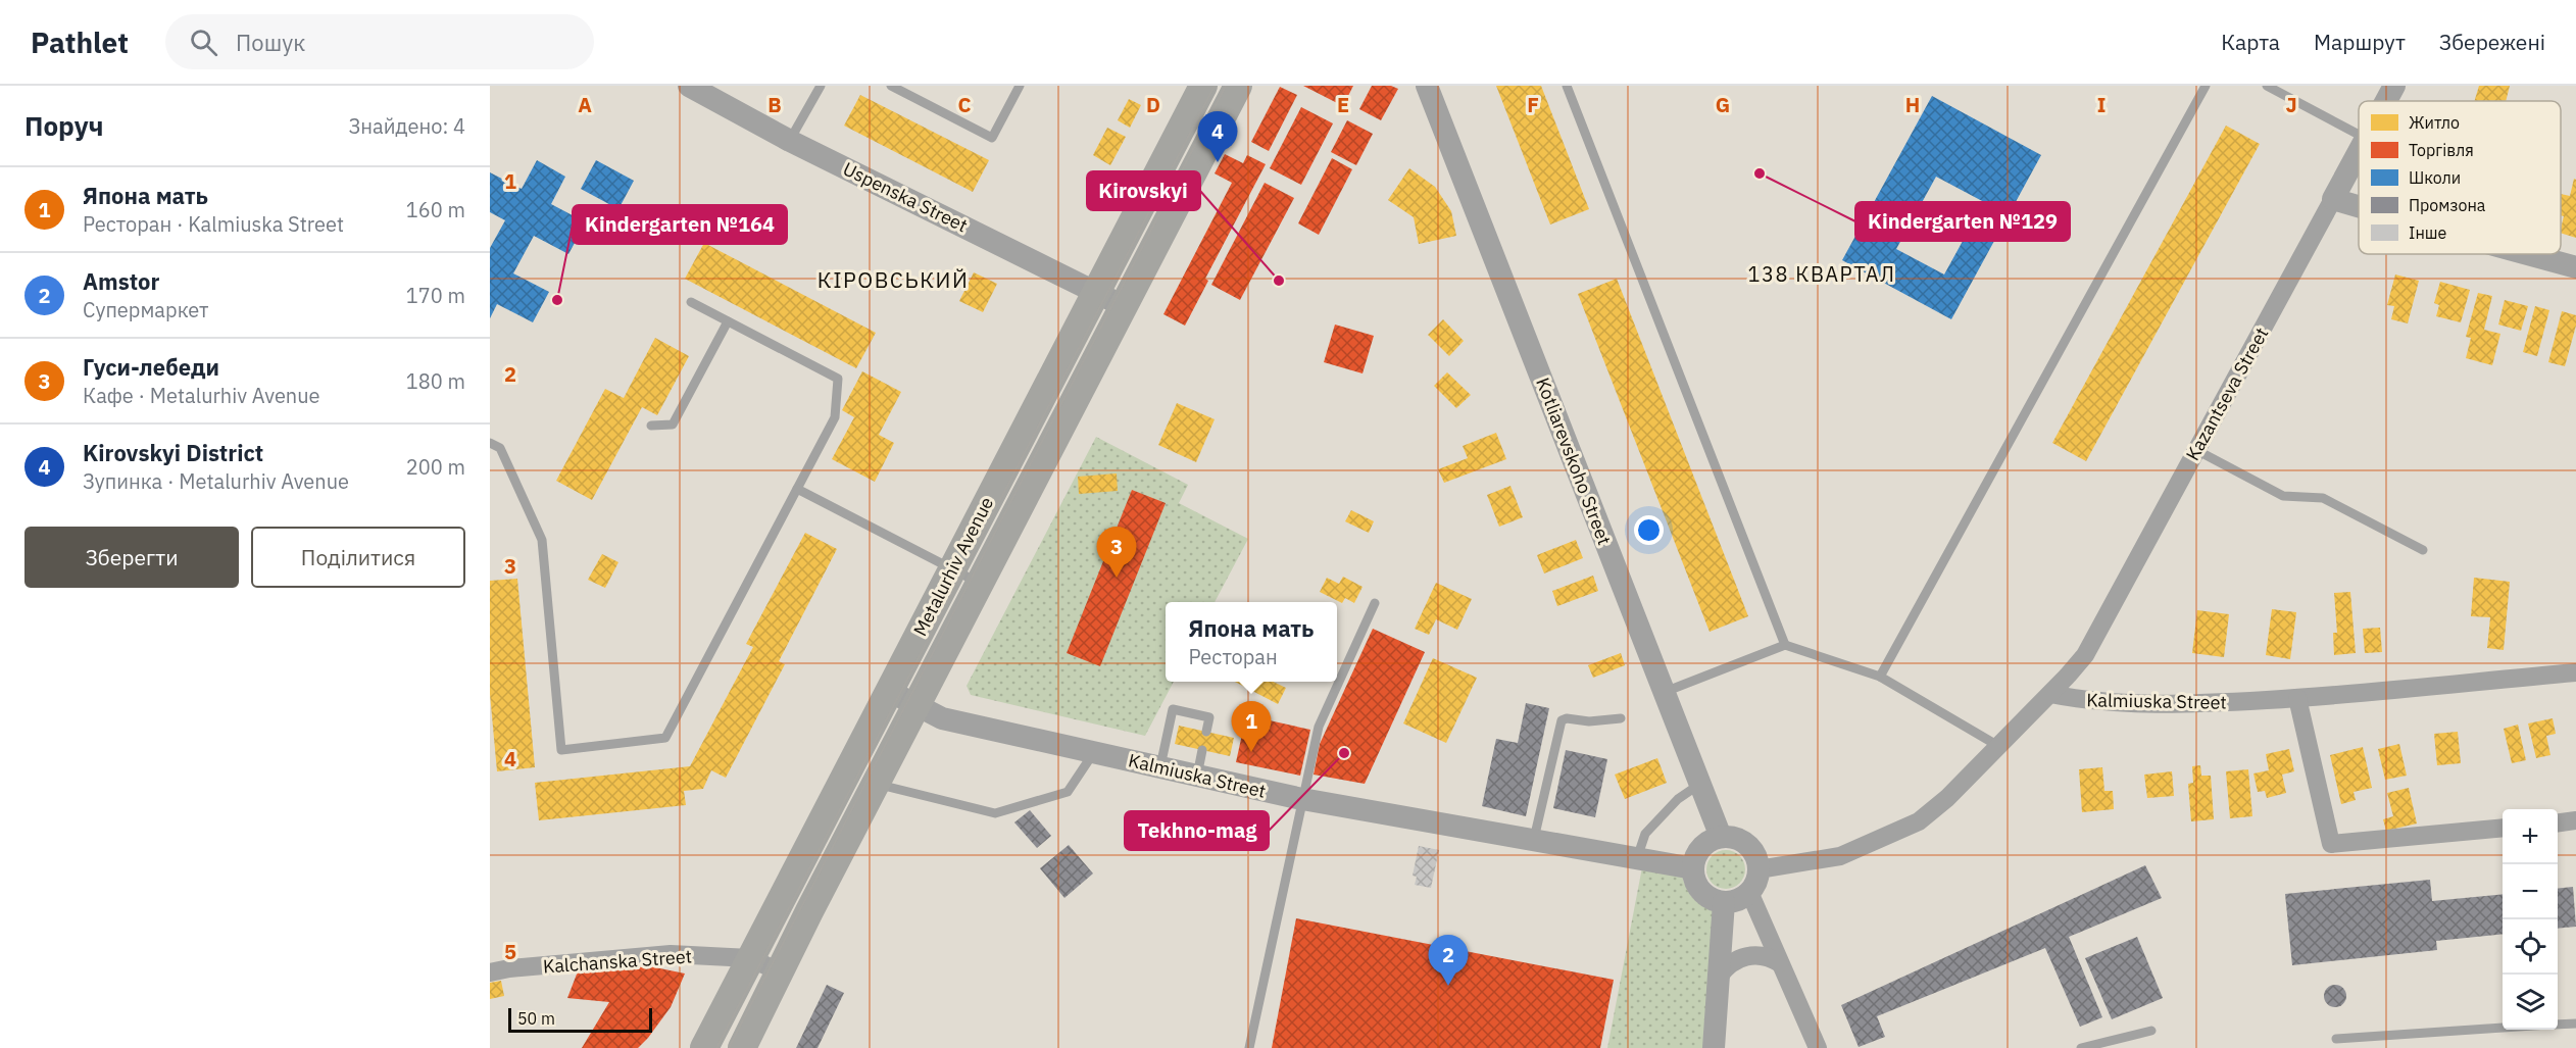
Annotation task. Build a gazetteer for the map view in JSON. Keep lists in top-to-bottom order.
{
  "streets": {
    "main road": ["Metalurhiv Avenue"],
    "street": [
      "Uspenska Street",
      "Kazantseva Street",
      "Kotliarevskoho Street",
      "Kalmiuska Street",
      "Kalchanska Street"
    ]
  },
  "crossings": [
    ["Uspenska Street", "Metalurhiv Avenue"],
    ["Kazantseva Street", "Kalmiuska Street"],
    ["Kotliarevskoho Street", "Kalmiuska Street"],
    ["Metalurhiv Avenue", "Kalmiuska Street"],
    ["Metalurhiv Avenue", "Kalchanska Street"]
  ],
  "districts": ["138 КВАРТАЛ", "КІРОВСЬКИЙ"],
  "places": [
    "Kindergarten №129",
    "Kirovskyi",
    "Kindergarten №164",
    "Tekhno-mag"
  ],
  "legend": [
    "Житло",
    "Торгівля",
    "Школи",
    "Промзона",
    "Інше"
  ],
  "scale_bar": "50 m",
  "page": {
    "header": "Pathlet",
    "search": "Пошук",
    "nav": ["Карта", "Маршрут", "Збережені"],
    "heading": ["Поруч", "Знайдено: 4"],
    "pins": [
      "4",
      "3",
      "1",
      "2"
    ],
    "list": [
      {
        "mark": "1",
        "name": "Япона мать",
        "note": "Ресторан · Kalmiuska Street",
        "value": "160 m"
      },
      {
        "mark": "2",
        "name": "Amstor",
        "note": "Супермаркет",
        "value": "170 m"
      },
      {
        "mark": "3",
        "name": "Гуси-лебеди",
        "note": "Кафе · Metalurhiv Avenue",
        "value": "180 m"
      },
      {
        "mark": "4",
        "name": "Kirovskyi District",
        "note": "Зупинка · Metalurhiv Avenue",
        "value": "200 m"
      }
    ],
    "buttons": ["Зберегти", "Поділитися"],
    "popup": ["Япона мать", "Ресторан"],
    "map_buttons": ["+", "−"],
    "scale": "50 m"
  },
  "grid": {
    "columns": [
      "A",
      "B",
      "C",
      "D",
      "E",
      "F",
      "G",
      "H",
      "I",
      "J"
    ],
    "rows": [
      "1",
      "2",
      "3",
      "4",
      "5"
    ]
  }
}
